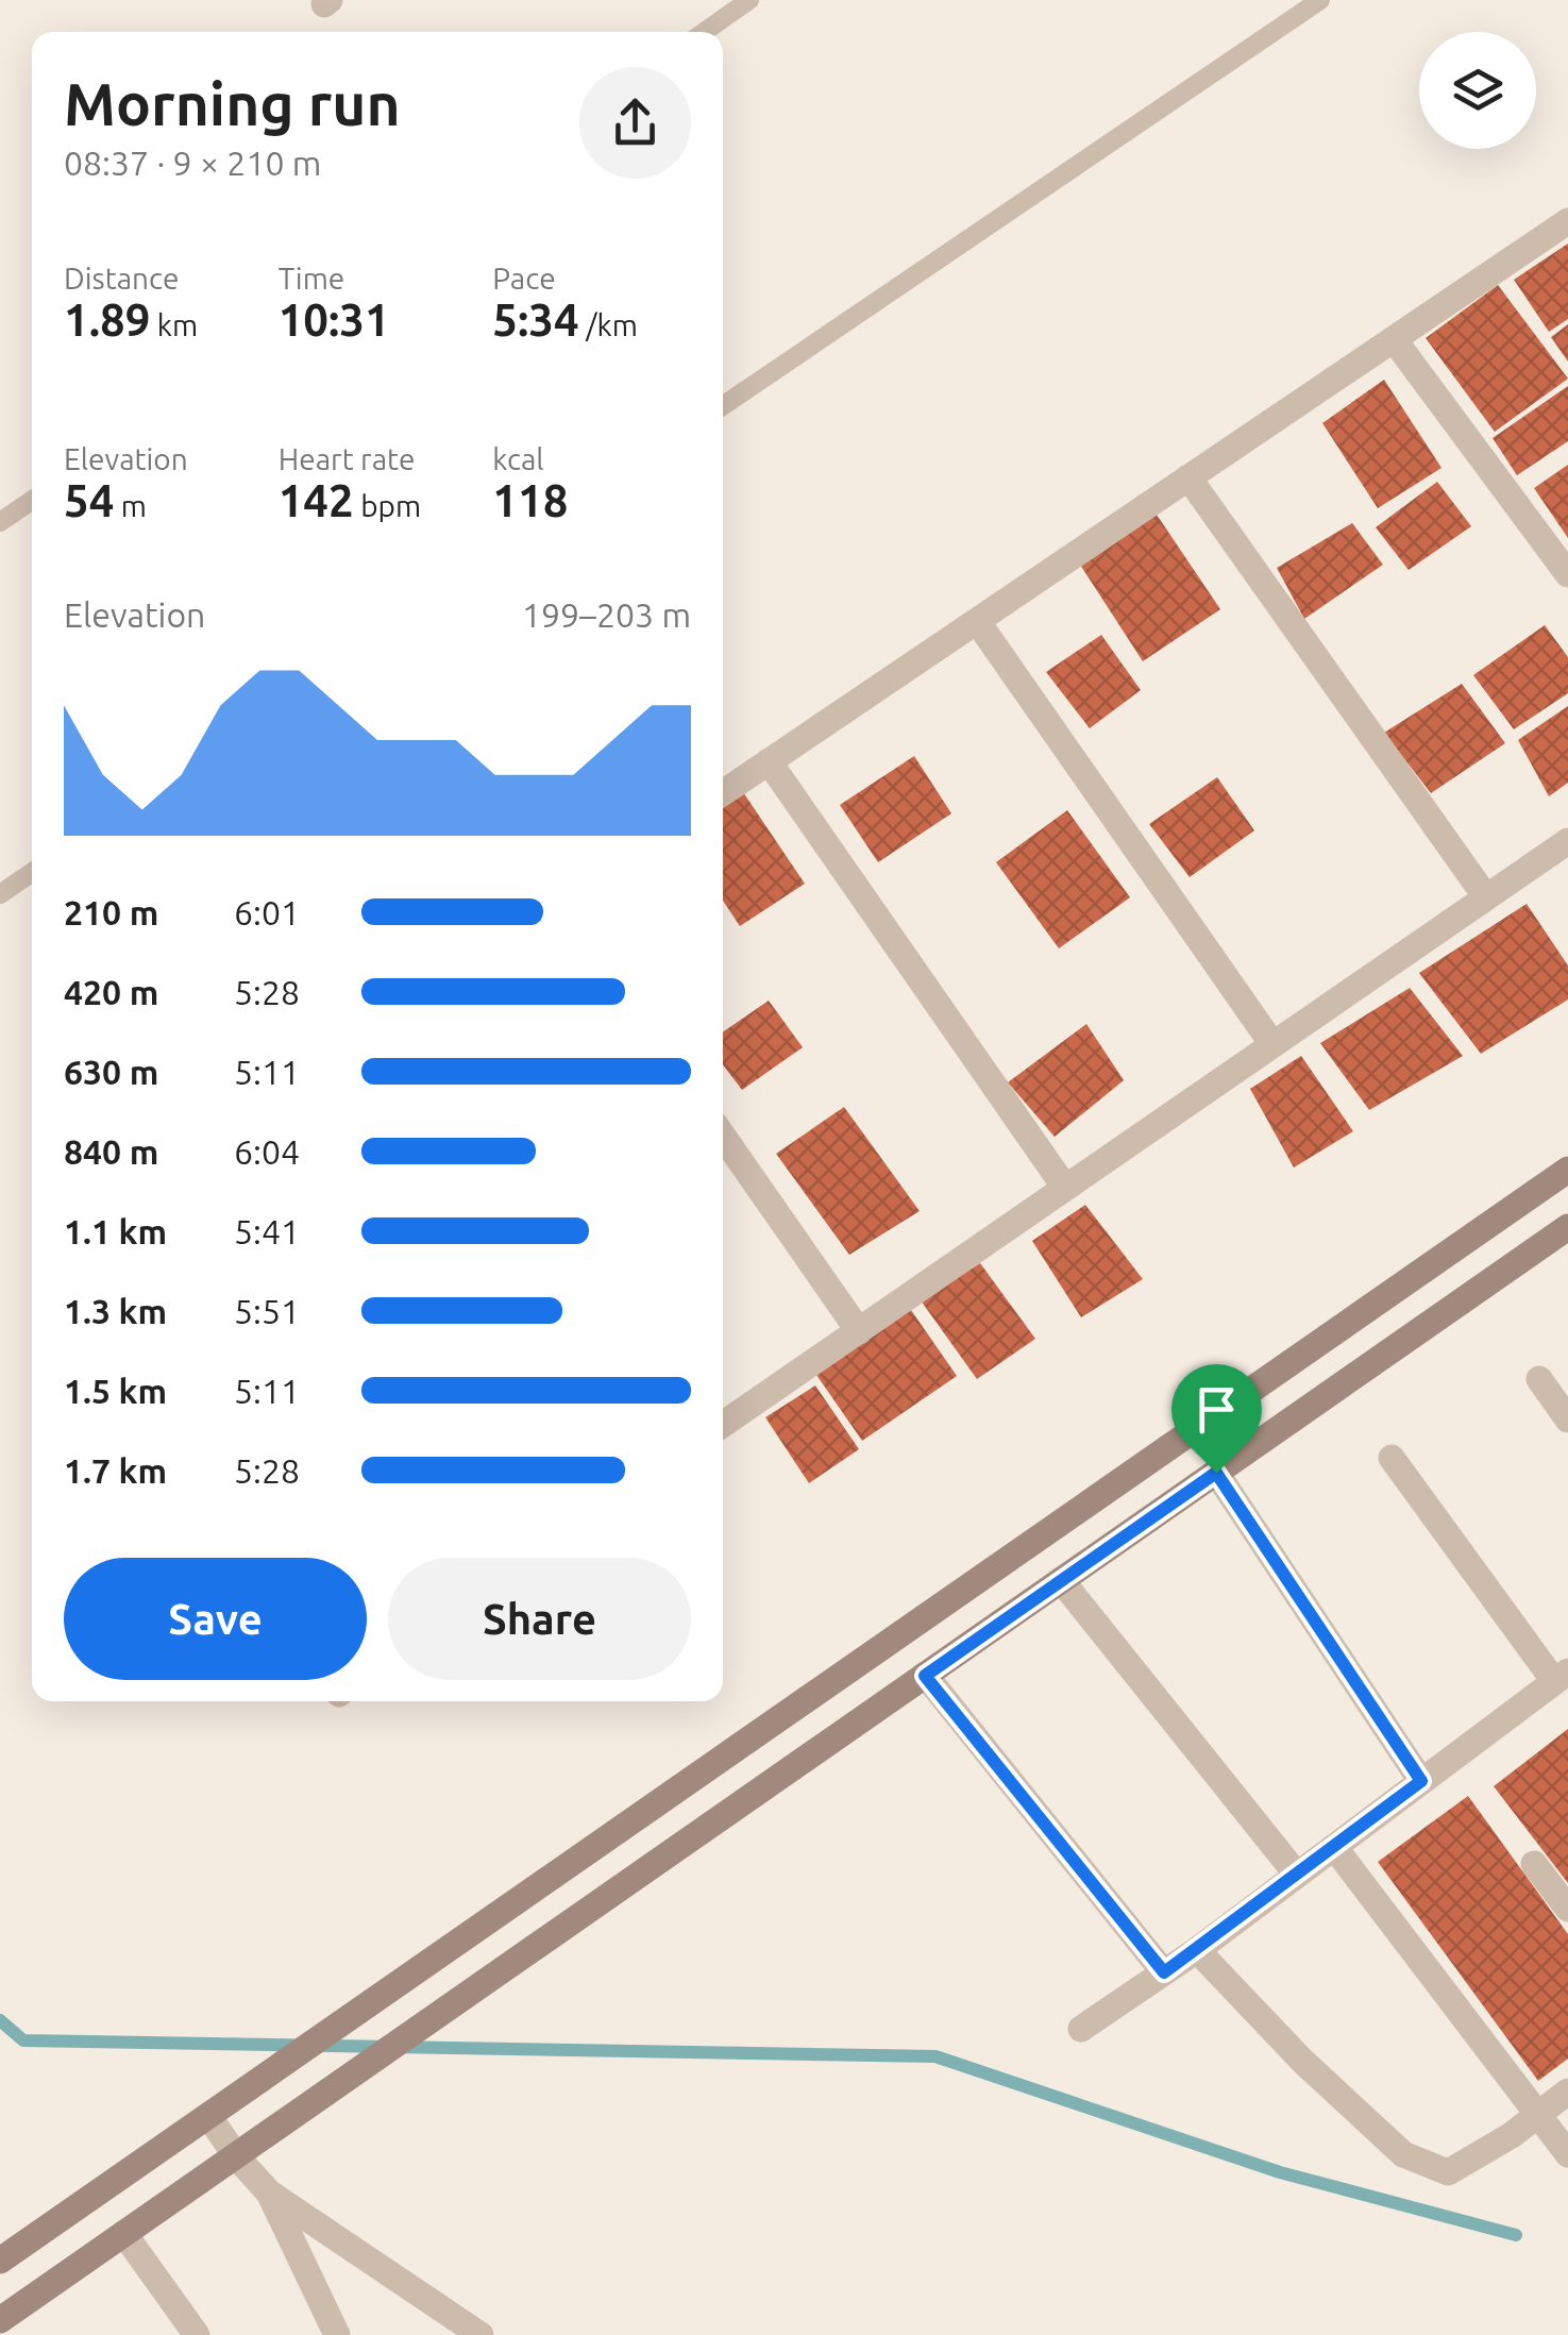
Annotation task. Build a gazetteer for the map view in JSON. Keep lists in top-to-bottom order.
{
  "page": {
    "heading": ["Morning run", "08:37 · 9 × 210 m"],
    "stats": [
      ["Distance", "1.89 km"],
      ["Time", "10:31"],
      ["Pace", "5:34 /km"],
      ["Elevation", "54 m"],
      ["Heart rate", "142 bpm"],
      ["kcal", "118"]
    ],
    "chart": ["Elevation", "199–203 m"],
    "list": [
      {
        "name": "210 m",
        "note": "6:01"
      },
      {
        "name": "420 m",
        "note": "5:28"
      },
      {
        "name": "630 m",
        "note": "5:11"
      },
      {
        "name": "840 m",
        "note": "6:04"
      },
      {
        "name": "1.1 km",
        "note": "5:41"
      },
      {
        "name": "1.3 km",
        "note": "5:51"
      },
      {
        "name": "1.5 km",
        "note": "5:11"
      },
      {
        "name": "1.7 km",
        "note": "5:28"
      }
    ],
    "buttons": ["Save", "Share"]
  }
}
